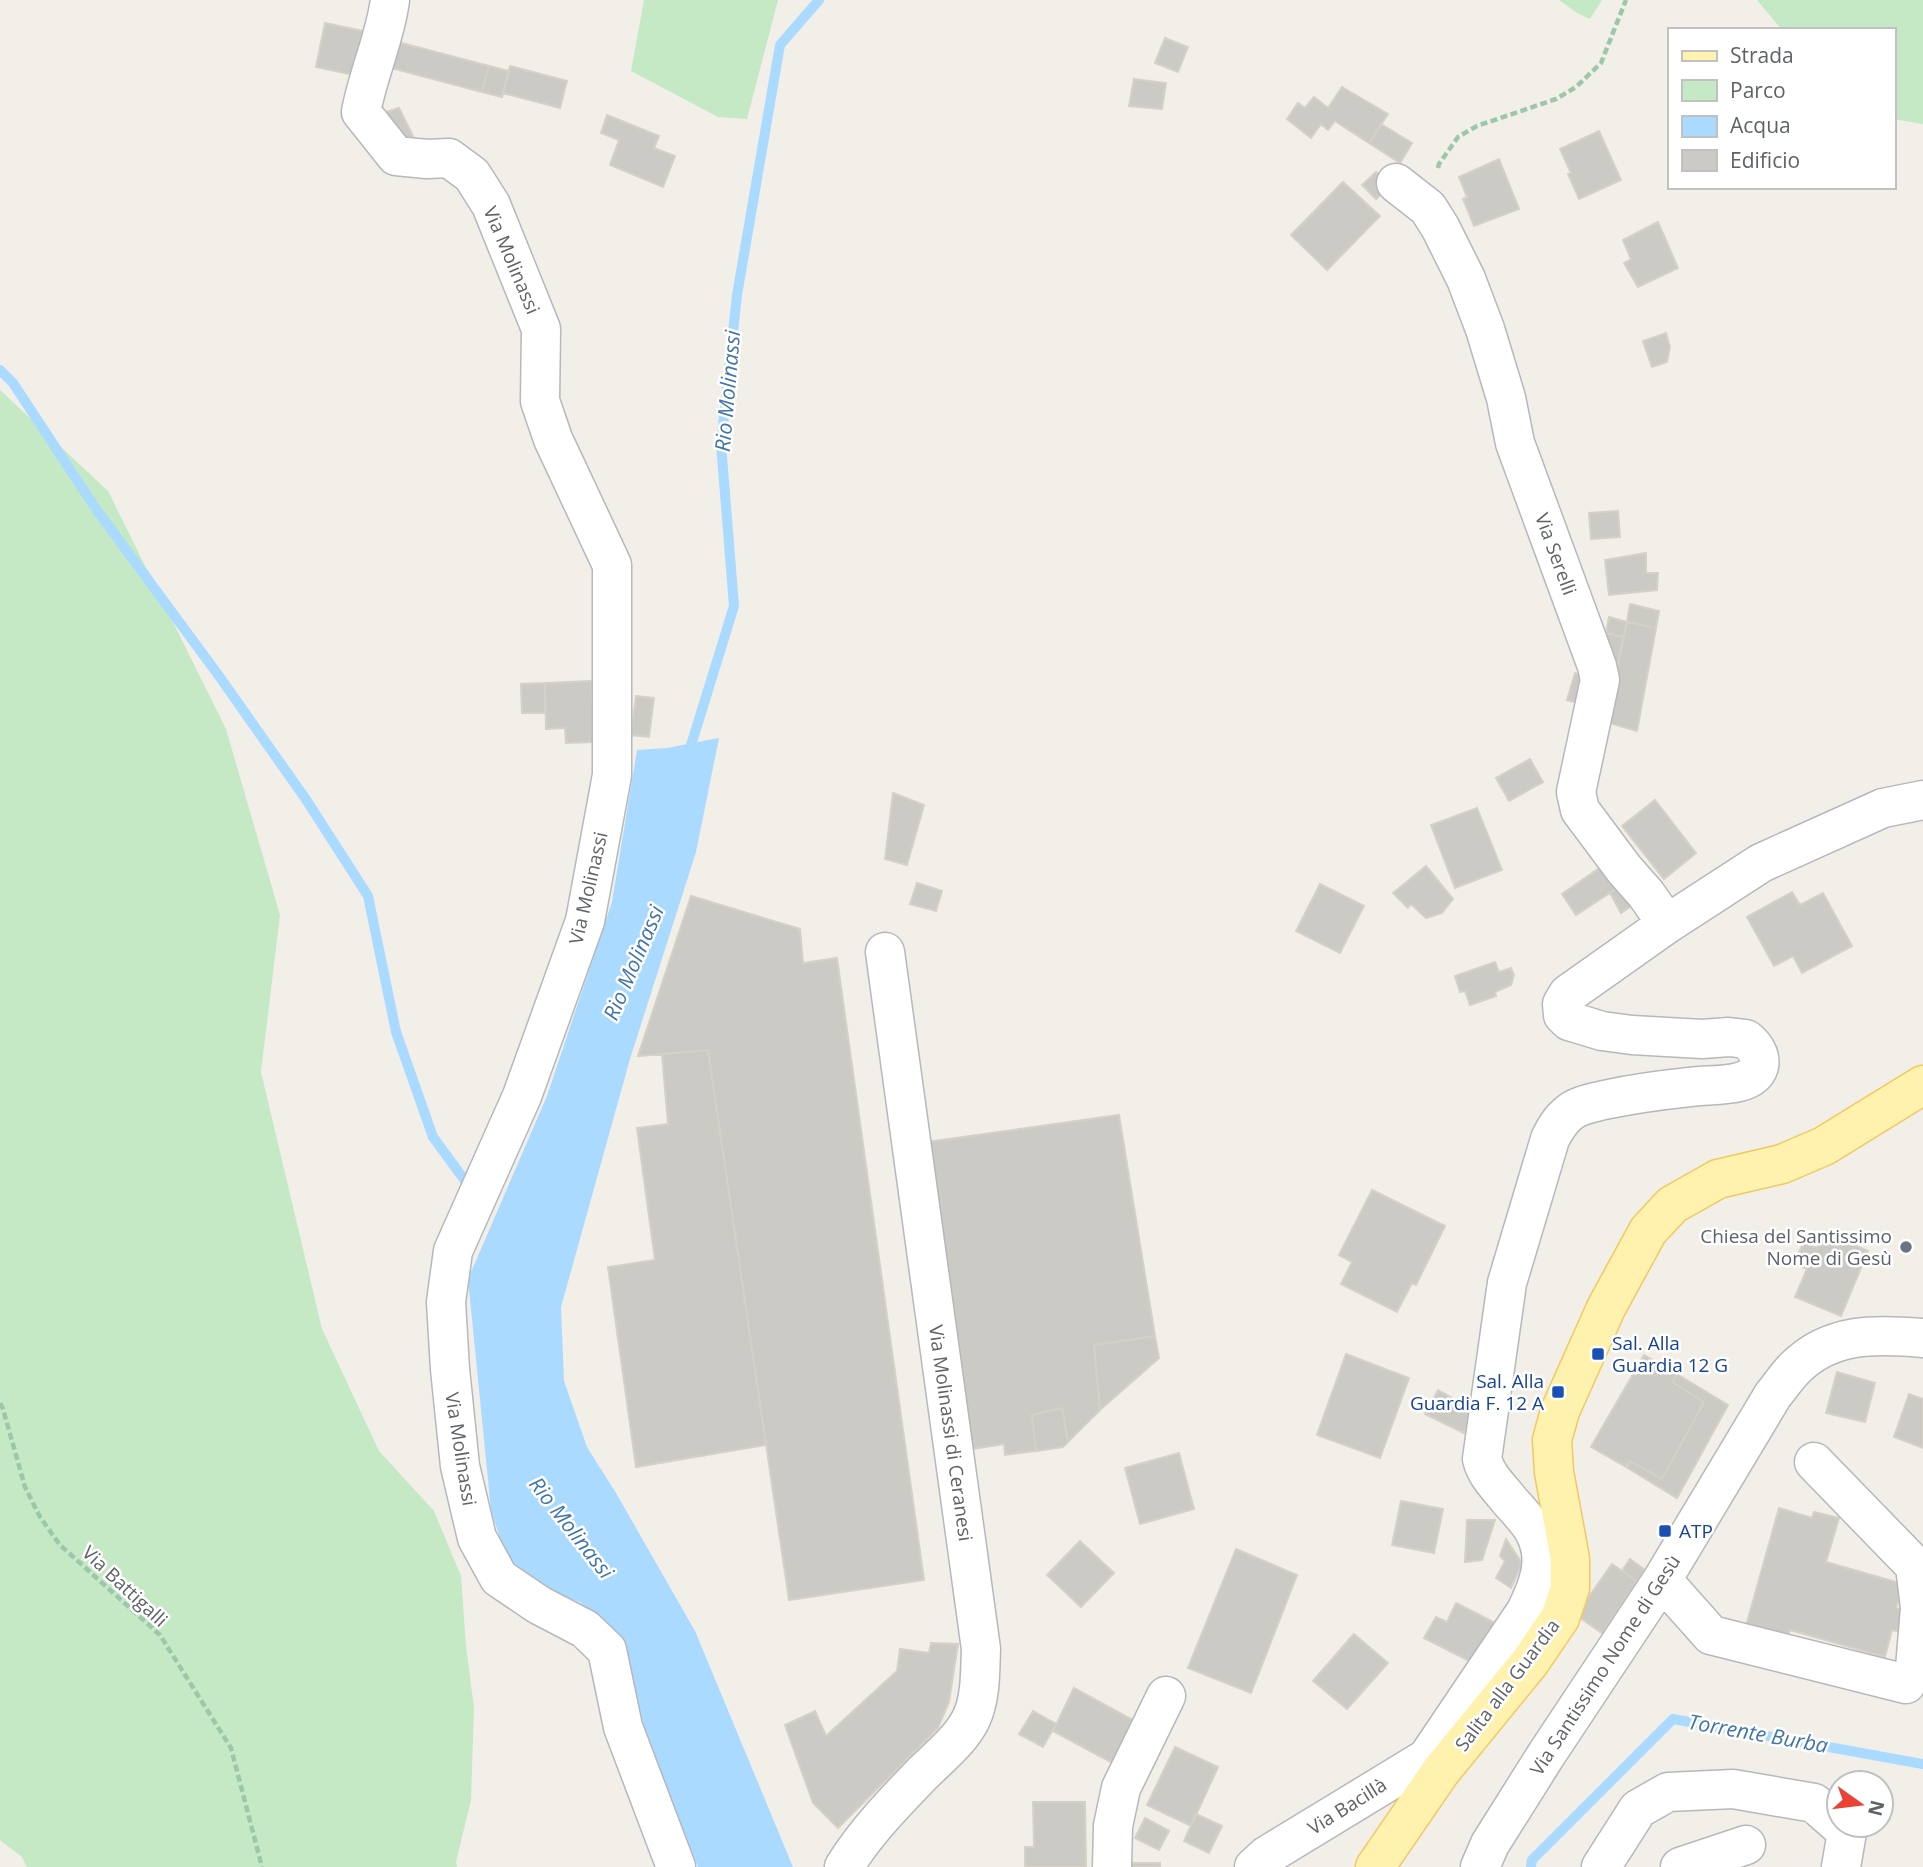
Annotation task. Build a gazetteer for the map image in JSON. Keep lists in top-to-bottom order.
{
  "streets": {
    "main road": ["Salita alla Guardia"],
    "street": [
      "Via Molinassi",
      "Via Serelli",
      "Via Molinassi di Ceranesi",
      "Via Santissimo Nome di Gesù",
      "Via Bacillà"
    ],
    "path": ["Via Battigalli"]
  },
  "crossings": [
    ["Salita alla Guardia", "Via Bacillà"]
  ],
  "water": ["Rio Molinassi", "Torrente Burba"],
  "places": {
    "other": ["Chiesa del Santissimo Nome di Gesù"],
    "transit": ["Sal. Alla Guardia 12 G", "Sal. Alla Guardia F. 12 A", "ATP"]
  },
  "legend": [
    "Strada",
    "Parco",
    "Acqua",
    "Edificio"
  ],
  "north": "right"
}
